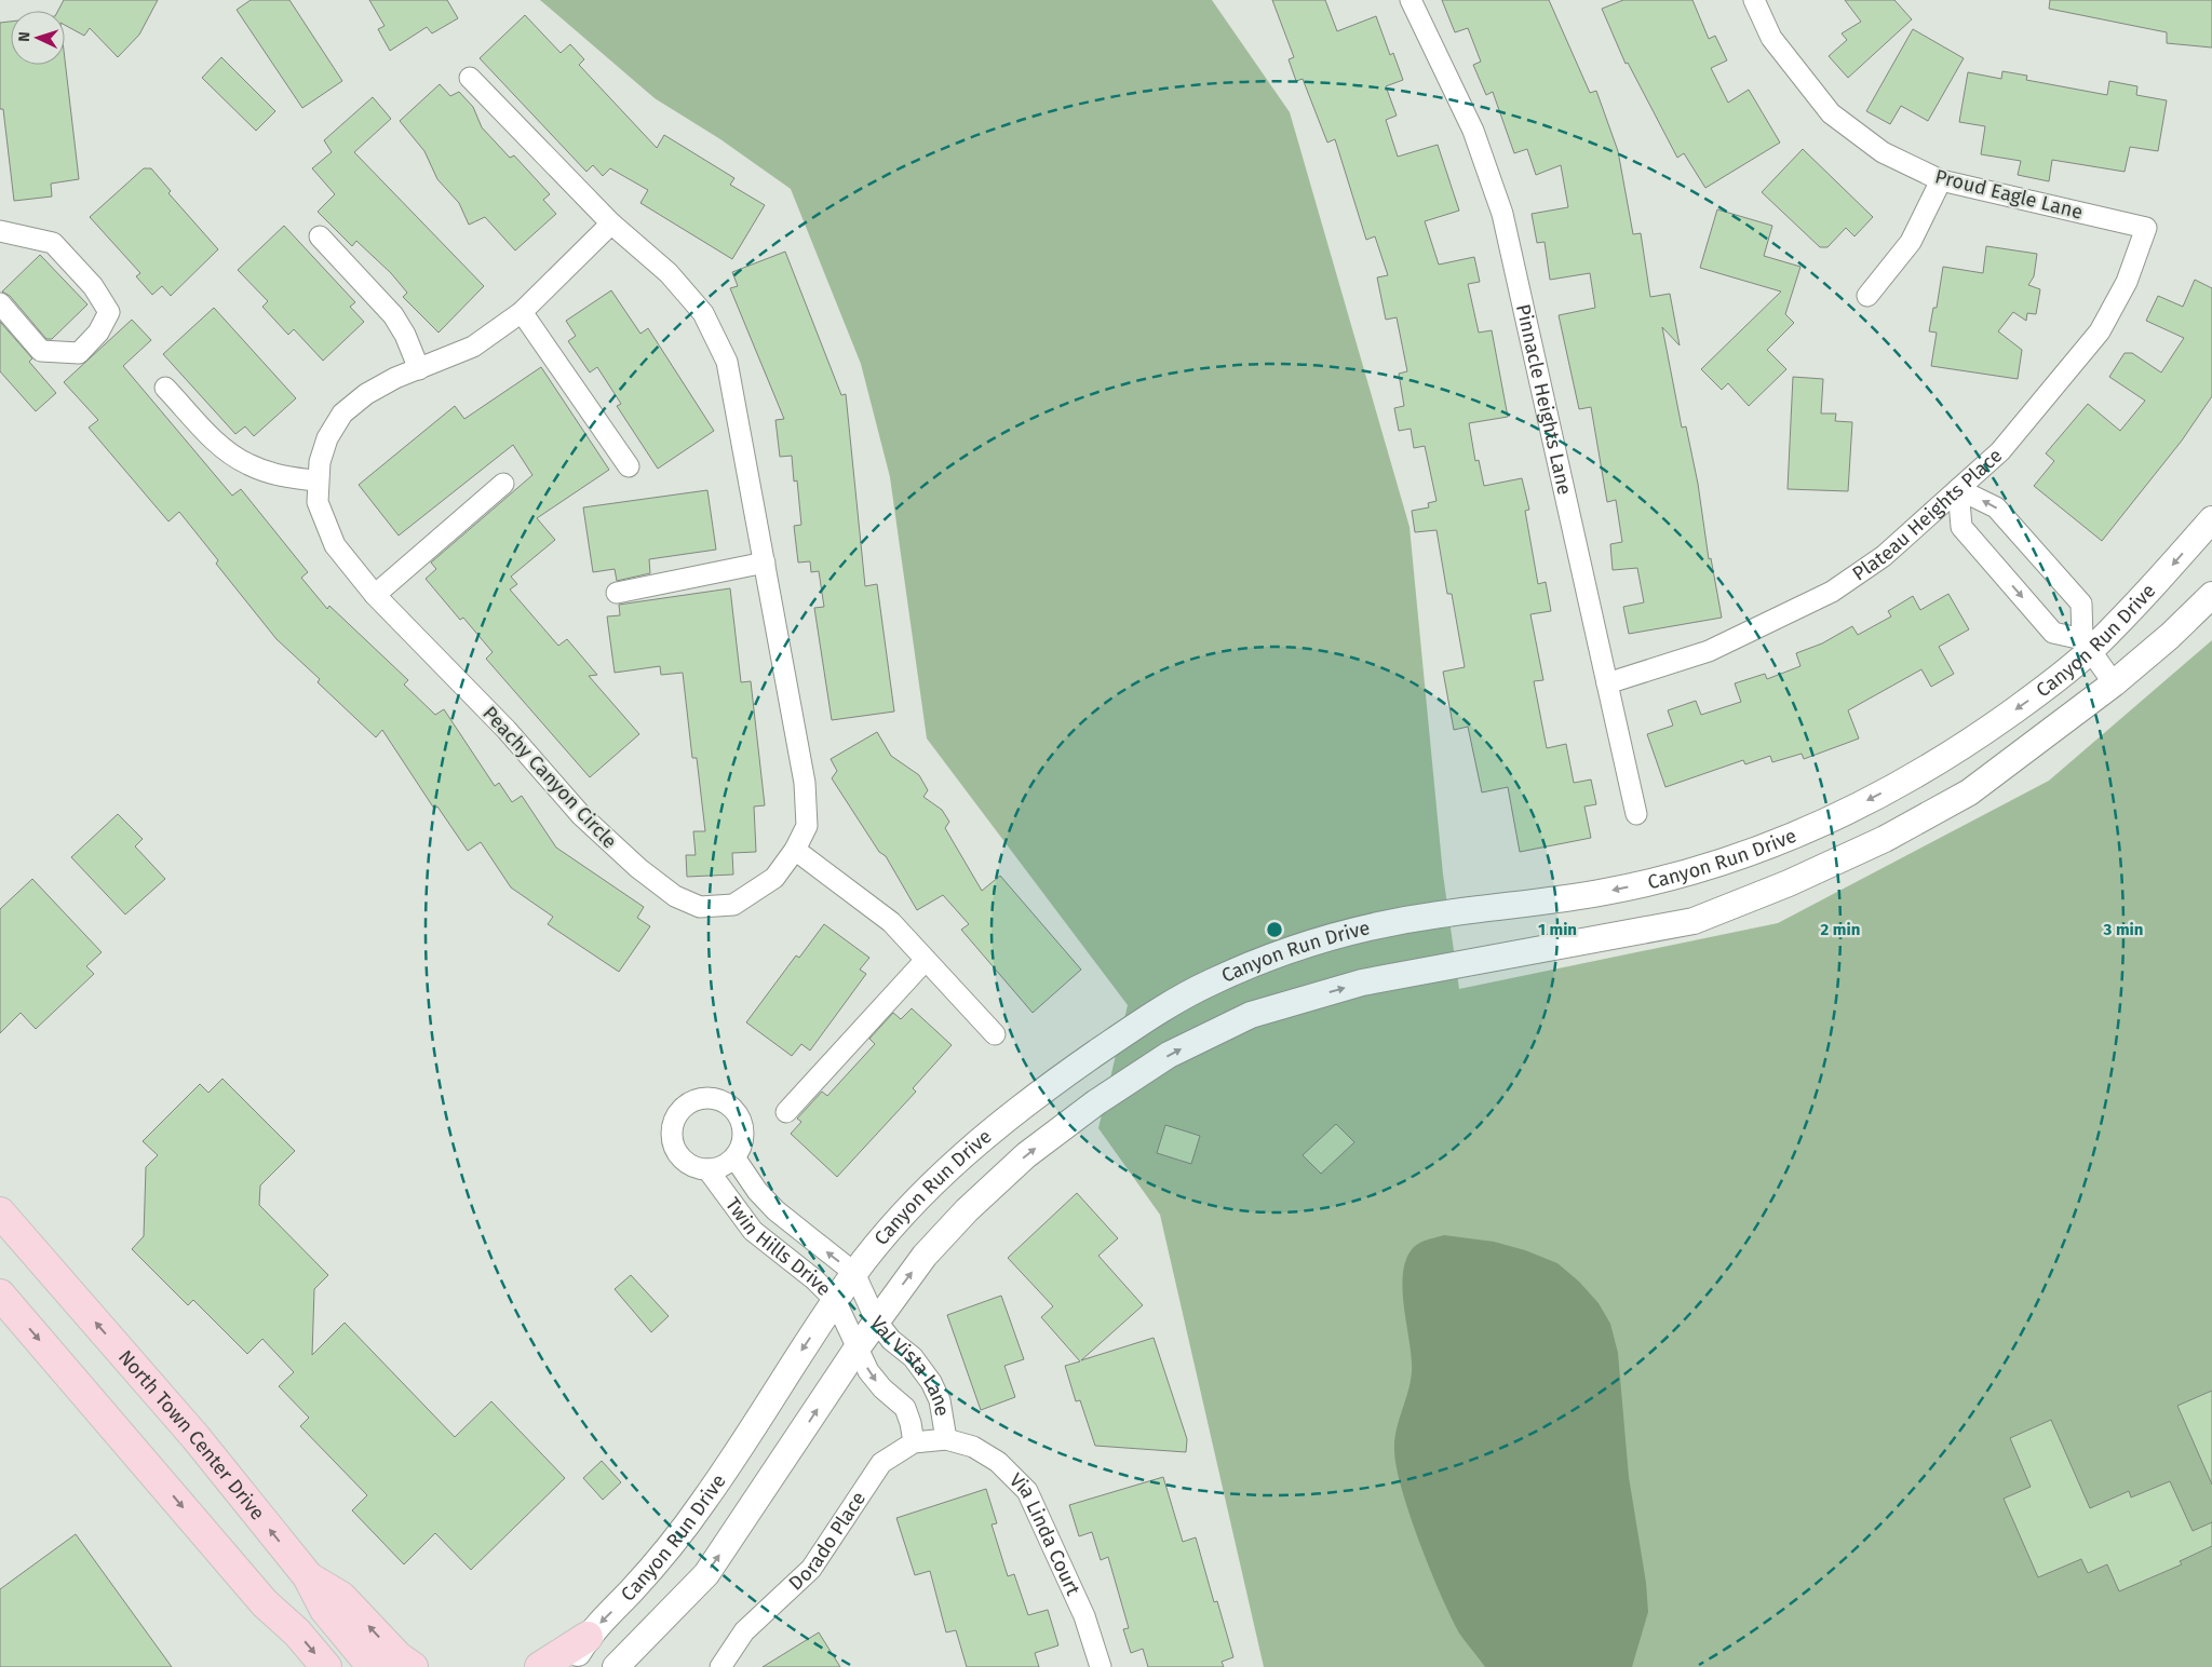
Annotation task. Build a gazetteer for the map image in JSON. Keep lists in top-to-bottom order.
{
  "streets": {
    "main road": ["North Town Center Drive"],
    "street": [
      "Proud Eagle Lane",
      "Pinnacle Heights Lane",
      "Plateau Heights Place",
      "Canyon Run Drive",
      "Peachy Canyon Circle",
      "Twin Hills Drive",
      "Val Vista Lane",
      "Via Linda Court",
      "Dorado Place"
    ]
  },
  "crossings": [
    ["Proud Eagle Lane", "Plateau Heights Place"],
    ["Pinnacle Heights Lane", "Plateau Heights Place"],
    ["Canyon Run Drive", "Twin Hills Drive"],
    ["Canyon Run Drive", "Val Vista Lane"],
    ["Twin Hills Drive", "Val Vista Lane"],
    ["Val Vista Lane", "Via Linda Court"],
    ["Val Vista Lane", "Dorado Place"],
    ["Via Linda Court", "Dorado Place"]
  ],
  "north": "left",
  "rings": ["1 min", "2 min", "3 min"]
}
